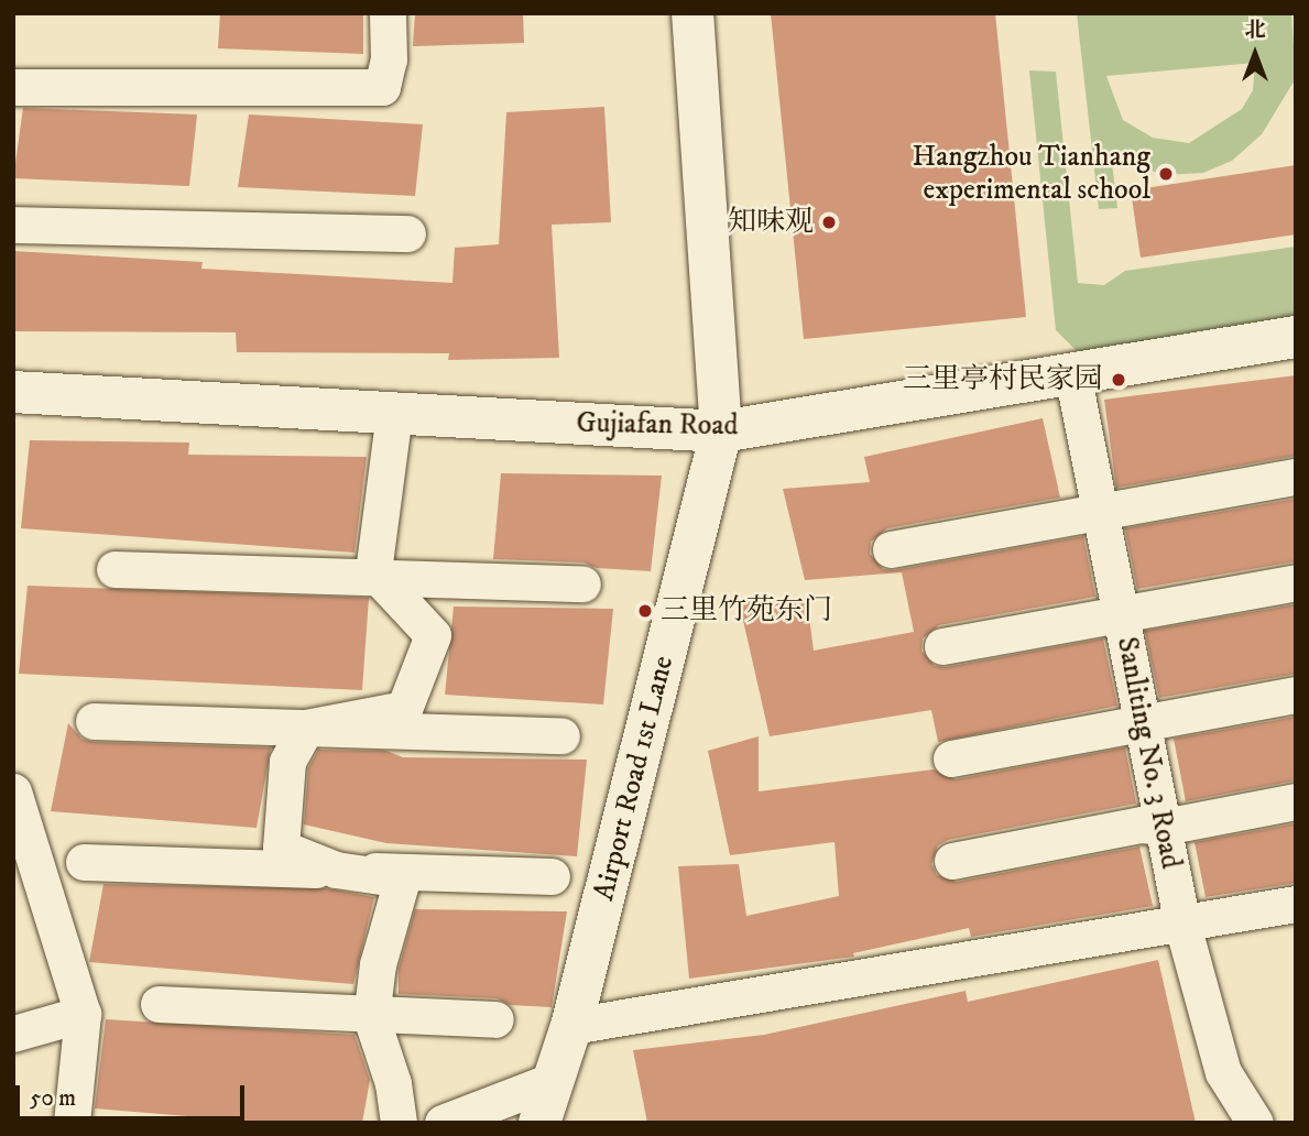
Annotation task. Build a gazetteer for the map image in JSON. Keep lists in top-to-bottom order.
{
  "streets": {
    "street": ["Gujiafan Road", "Sanliting No. 3 Road", "Airport Road 1st Lane"]
  },
  "crossings": [
    ["Gujiafan Road", "Sanliting No. 3 Road"],
    ["Gujiafan Road", "Airport Road 1st Lane"]
  ],
  "places": [
    "Hangzhou Tianhang experimental school",
    "知味观",
    "三里亭村民家园",
    "三里竹苑东门"
  ],
  "scale_bar": "50 m",
  "north": "top"
}
